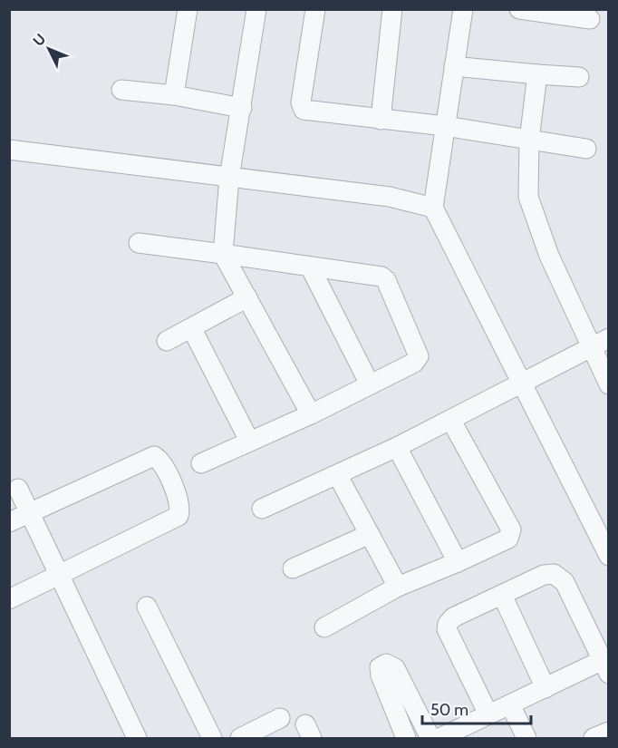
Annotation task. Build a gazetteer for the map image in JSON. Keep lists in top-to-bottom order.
{
  "scale_bar": "50 m",
  "north": "top left"
}
